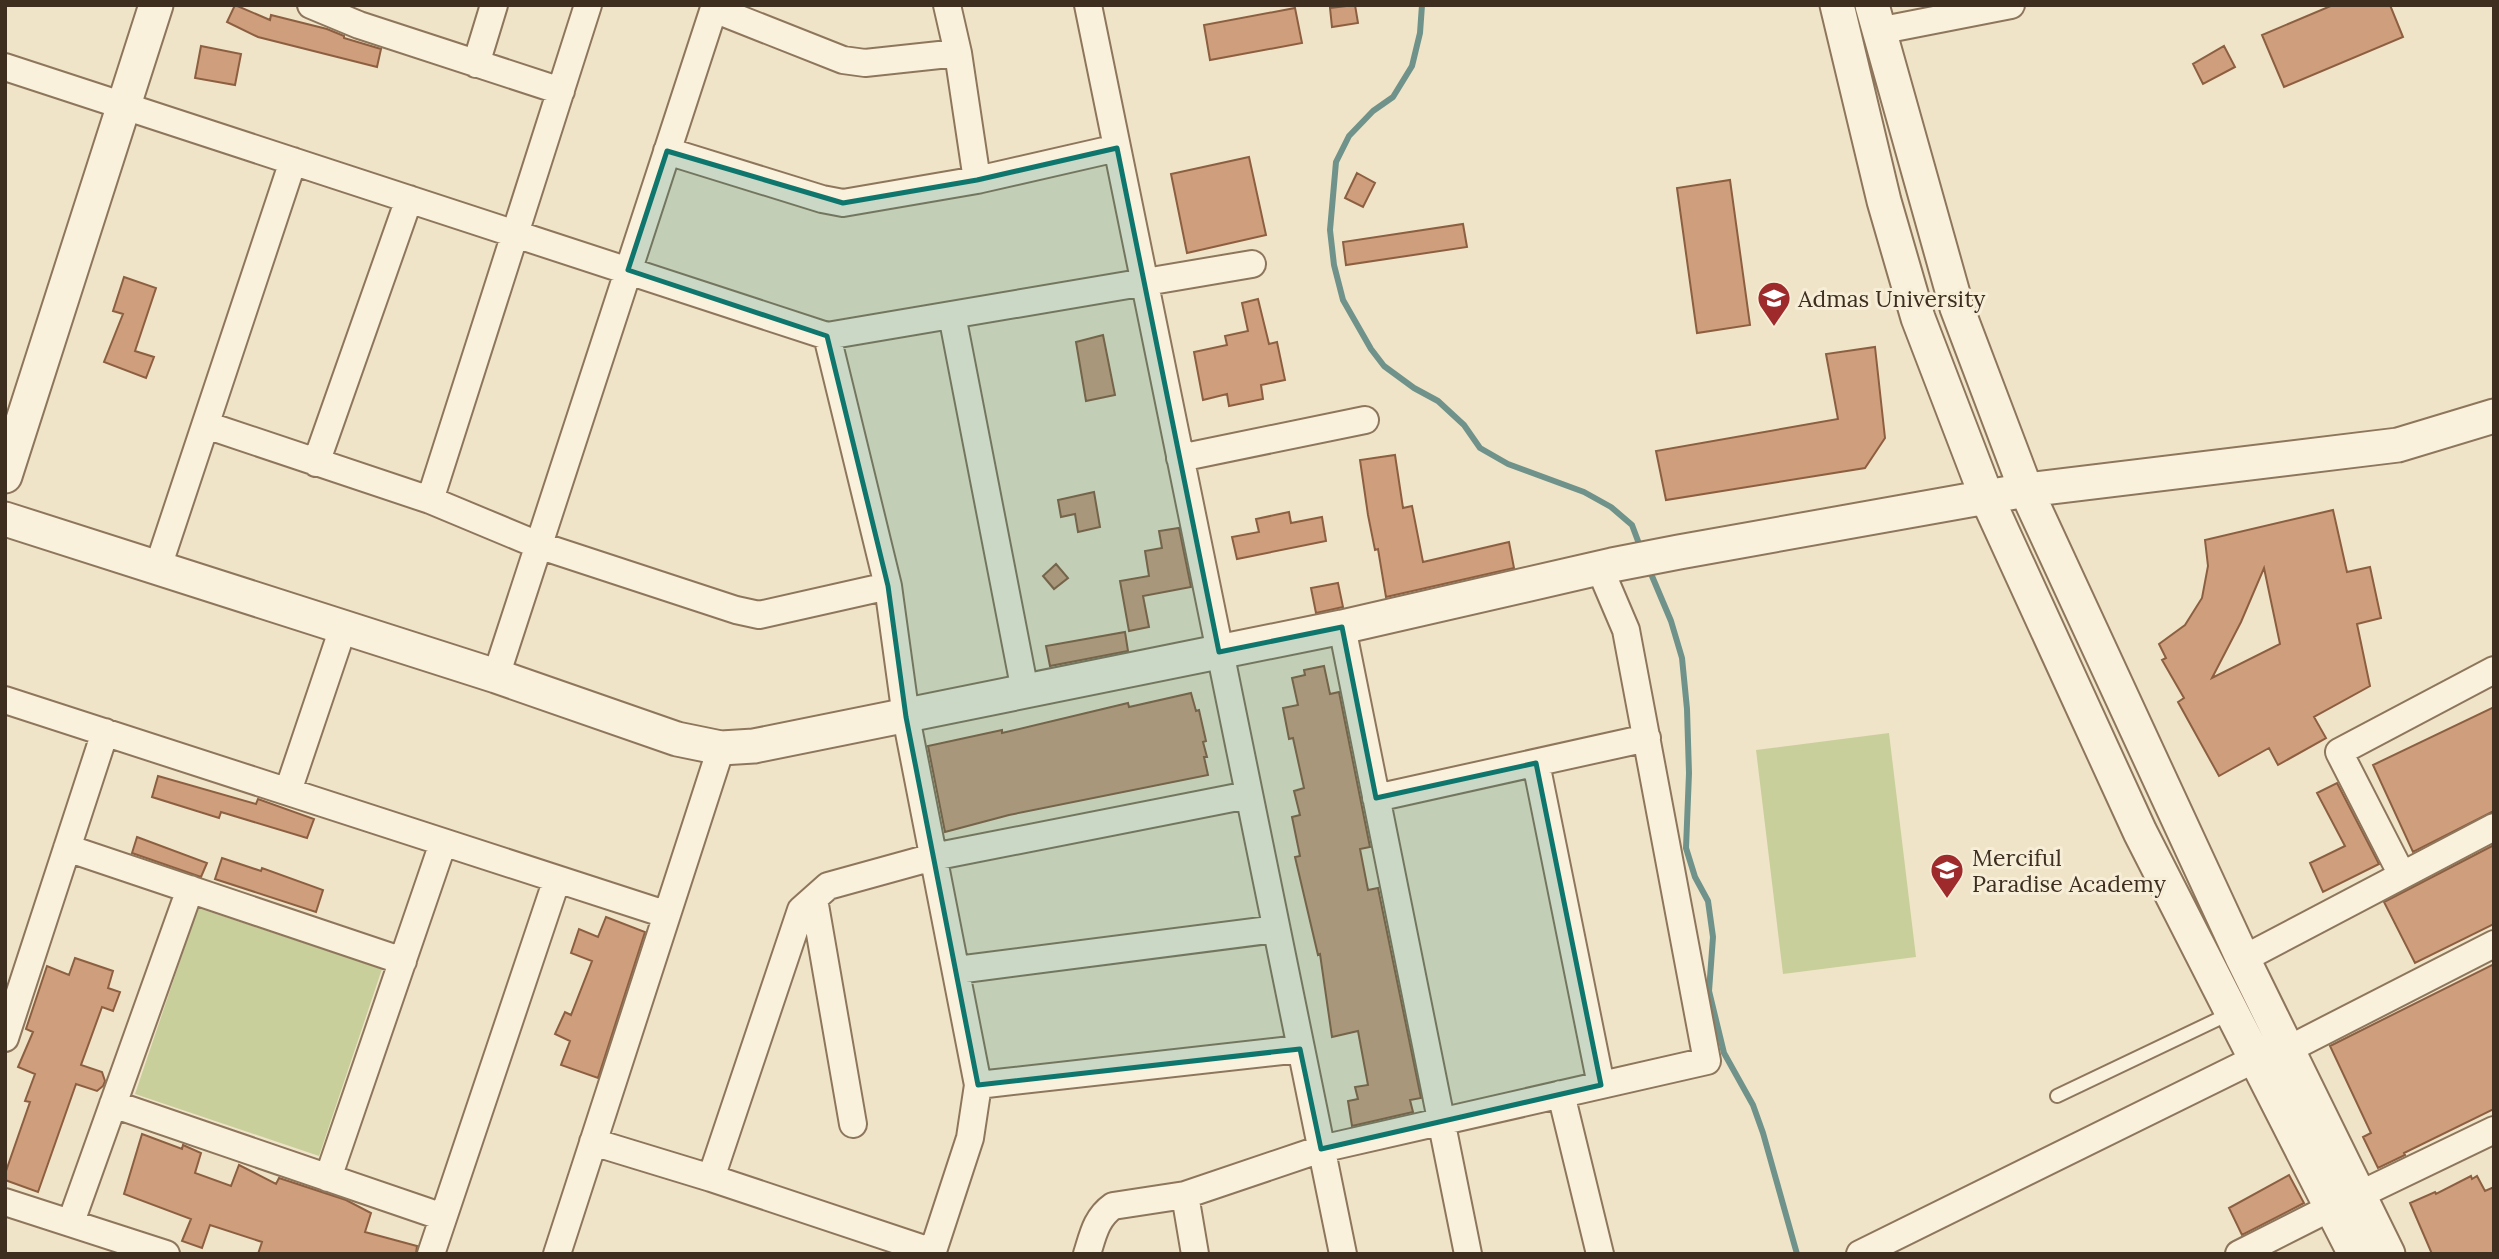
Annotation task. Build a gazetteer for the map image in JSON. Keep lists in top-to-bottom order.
{
  "places": {
    "school or university": ["Admas University", "Merciful Paradise Academy"]
  }
}
